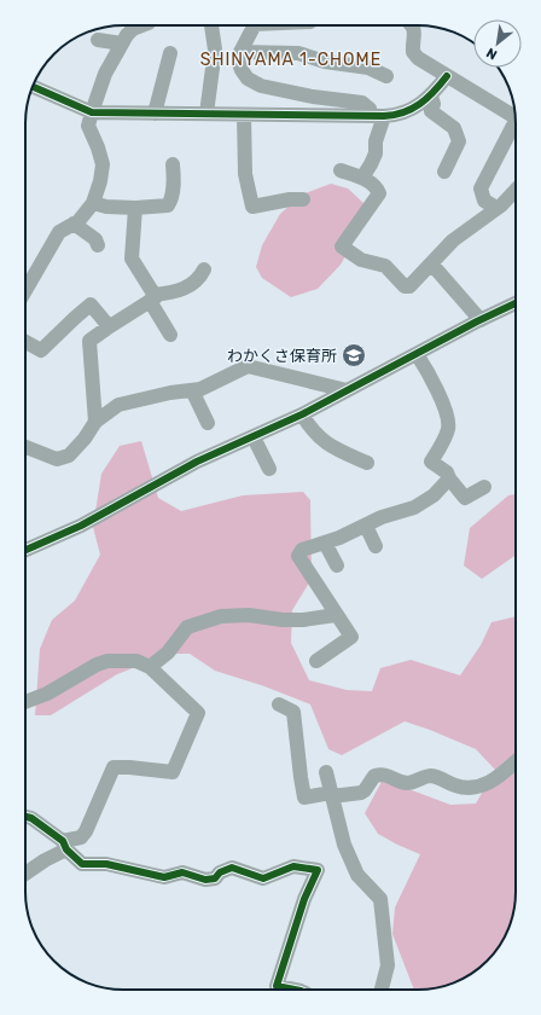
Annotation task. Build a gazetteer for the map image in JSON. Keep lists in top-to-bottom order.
{
  "districts": ["SHINYAMA 1-CHOME"],
  "places": {
    "school or university": ["わかくさ保育所"]
  },
  "north": "bottom left"
}
